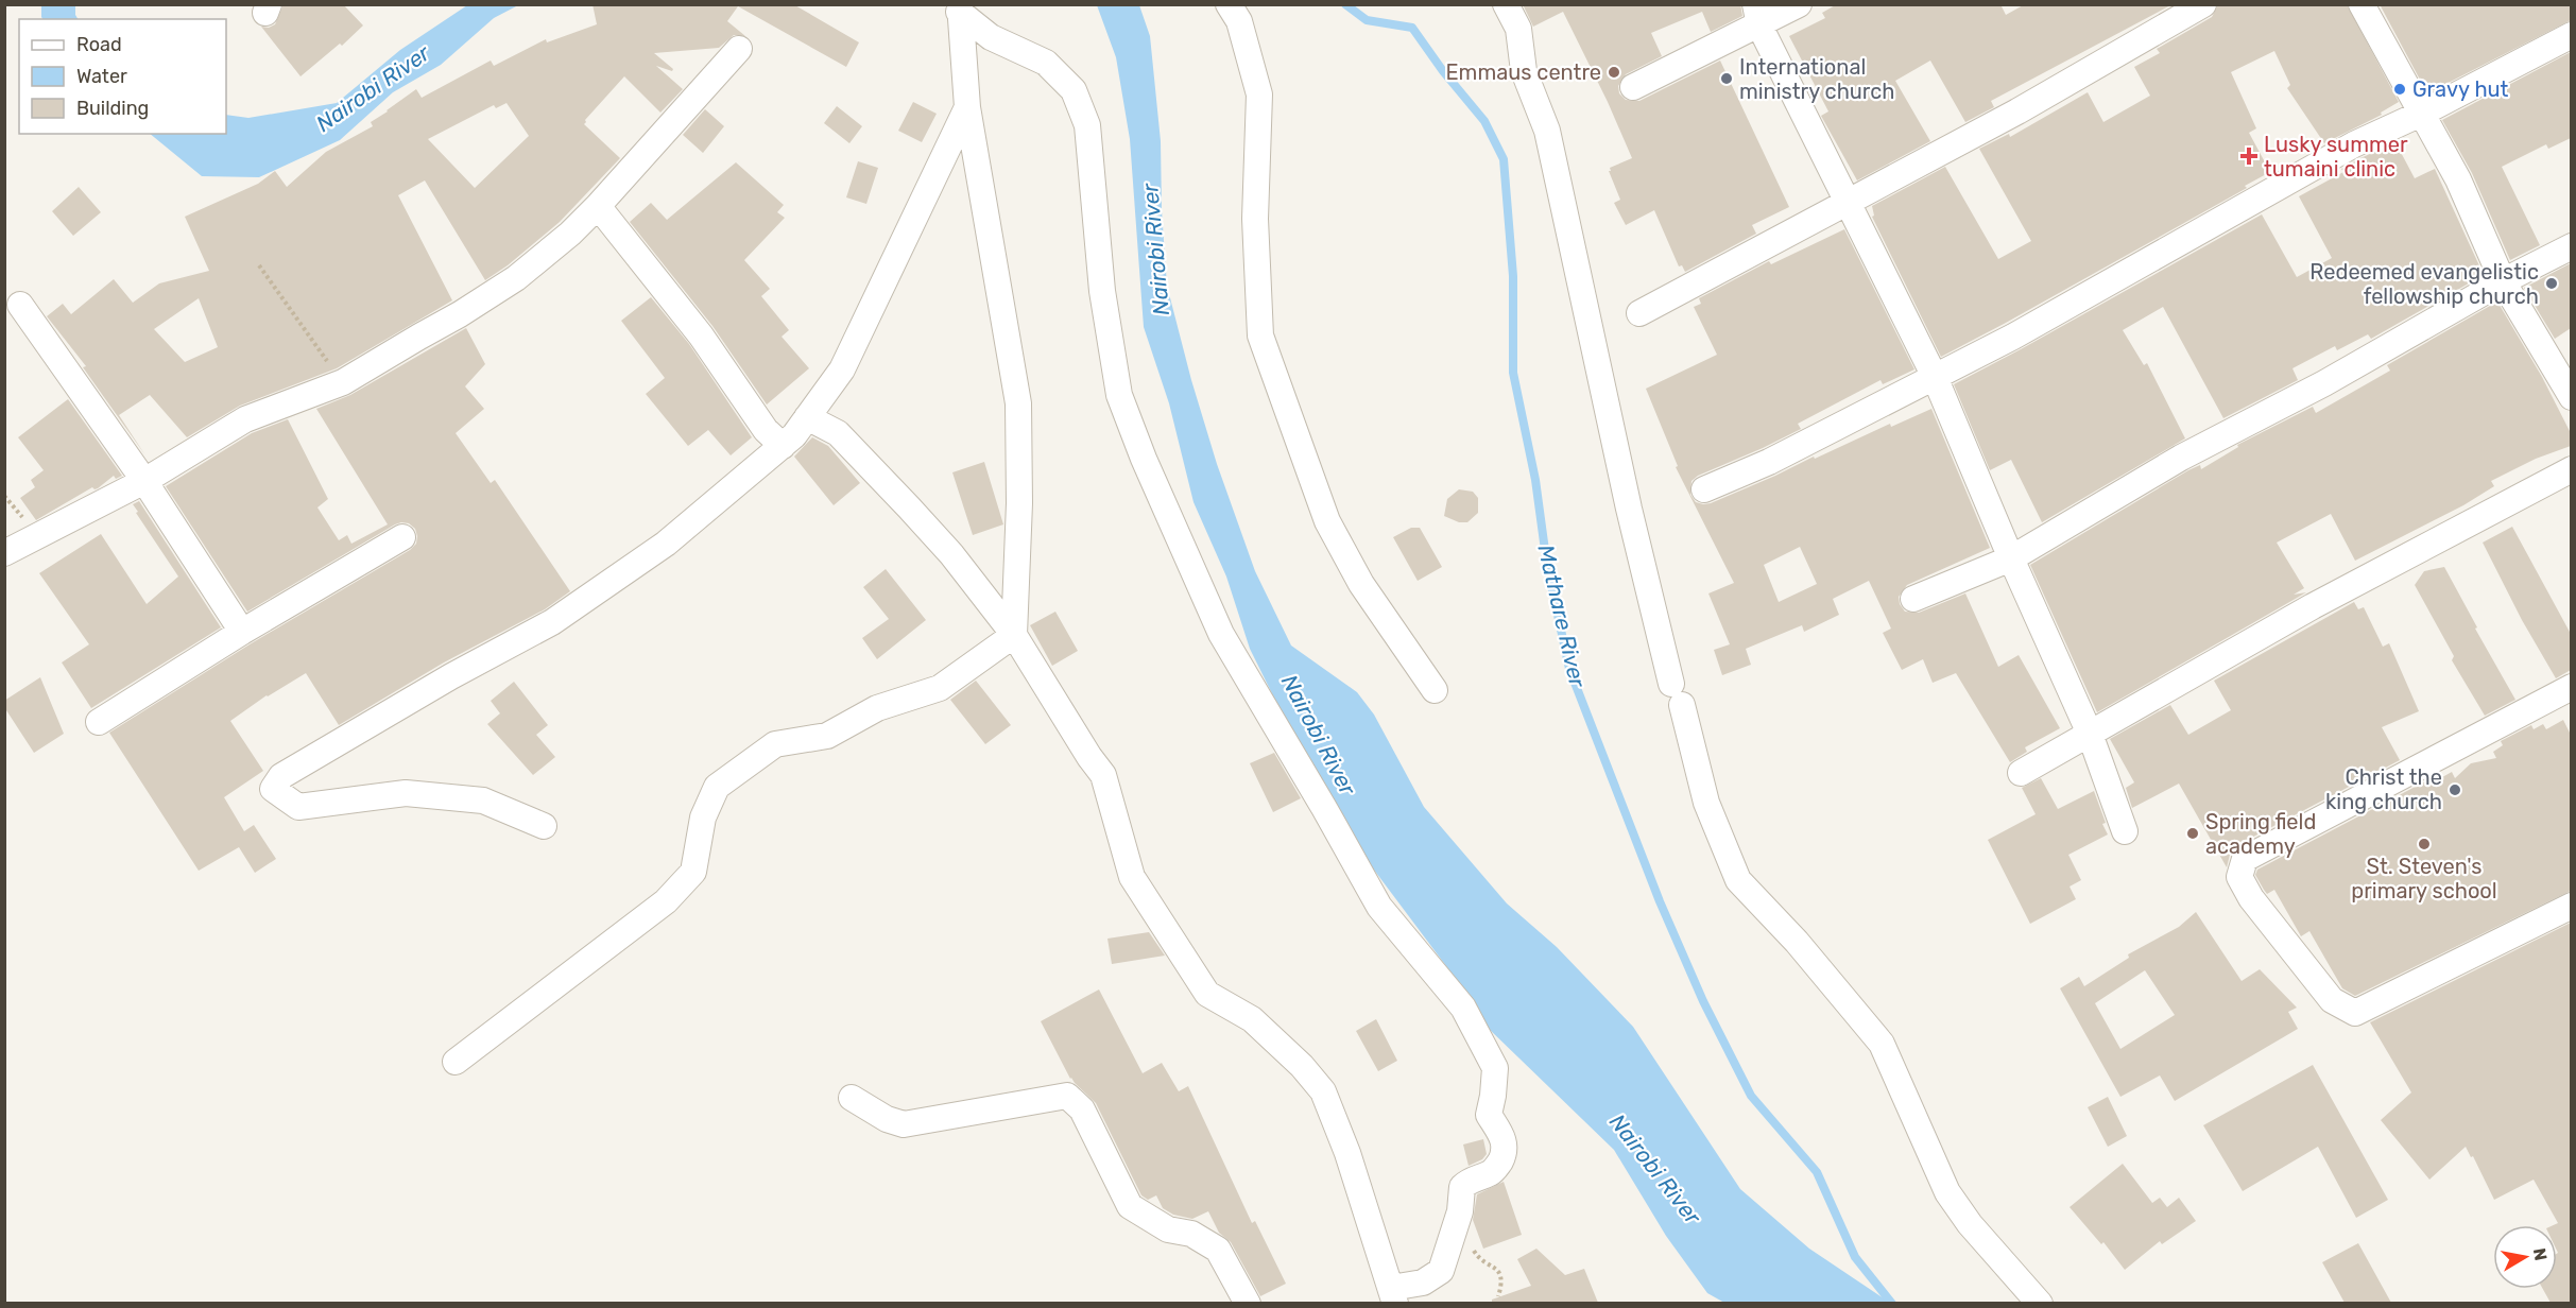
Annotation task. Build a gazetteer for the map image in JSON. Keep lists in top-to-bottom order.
{
  "water": ["Nairobi River", "Mathare River"],
  "places": {
    "other": [
      "Emmaus centre",
      "International ministry church",
      "Gravy hut",
      "Redeemed evangelistic fellowship church",
      "Christ the king church",
      "Spring field academy",
      "St. Steven's primary school"
    ],
    "health": ["Lusky summer tumaini clinic"]
  },
  "legend": ["Road", "Water", "Building"],
  "north": "right"
}
